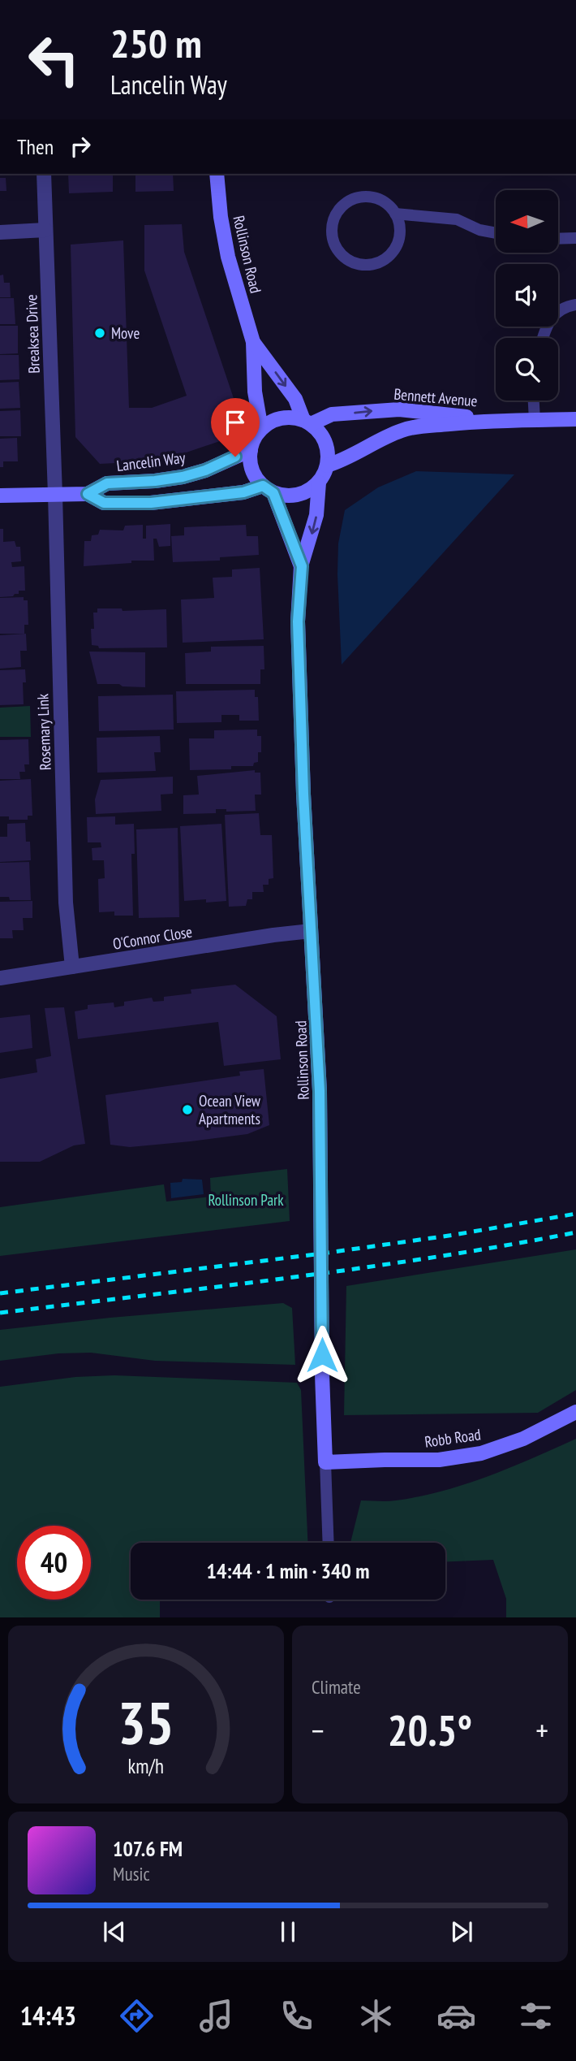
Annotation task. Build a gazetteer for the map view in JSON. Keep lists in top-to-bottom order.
{
  "streets": {
    "street": [
      "Rollinson Road",
      "Breaksea Drive",
      "Bennett Avenue",
      "Lancelin Way",
      "Rosemary Link",
      "O'Connor Close",
      "Robb Road"
    ]
  },
  "crossings": [
    ["Rollinson Road", "Bennett Avenue"],
    ["Rollinson Road", "Lancelin Way"],
    ["Rollinson Road", "O'Connor Close"],
    ["Rollinson Road", "Robb Road"],
    ["Breaksea Drive", "Lancelin Way"],
    ["Breaksea Drive", "Rosemary Link"],
    ["Bennett Avenue", "Lancelin Way"],
    ["Lancelin Way", "Rosemary Link"],
    ["Rosemary Link", "O'Connor Close"]
  ],
  "parks": ["Rollinson Park"],
  "places": ["Move", "Ocean View Apartments"],
  "north": "left",
  "page": {
    "turn": ["250 m", "Lancelin Way"],
    "then": "Then",
    "limit": "40",
    "trip": "14:44 · 1 min · 340 m",
    "tile": "Climate",
    "heat": ["−", "20.5°", "+"],
    "song": ["107.6 FM", "Music"],
    "tabs": "14:43",
    "gauge": ["35", "km/h"]
  }
}
